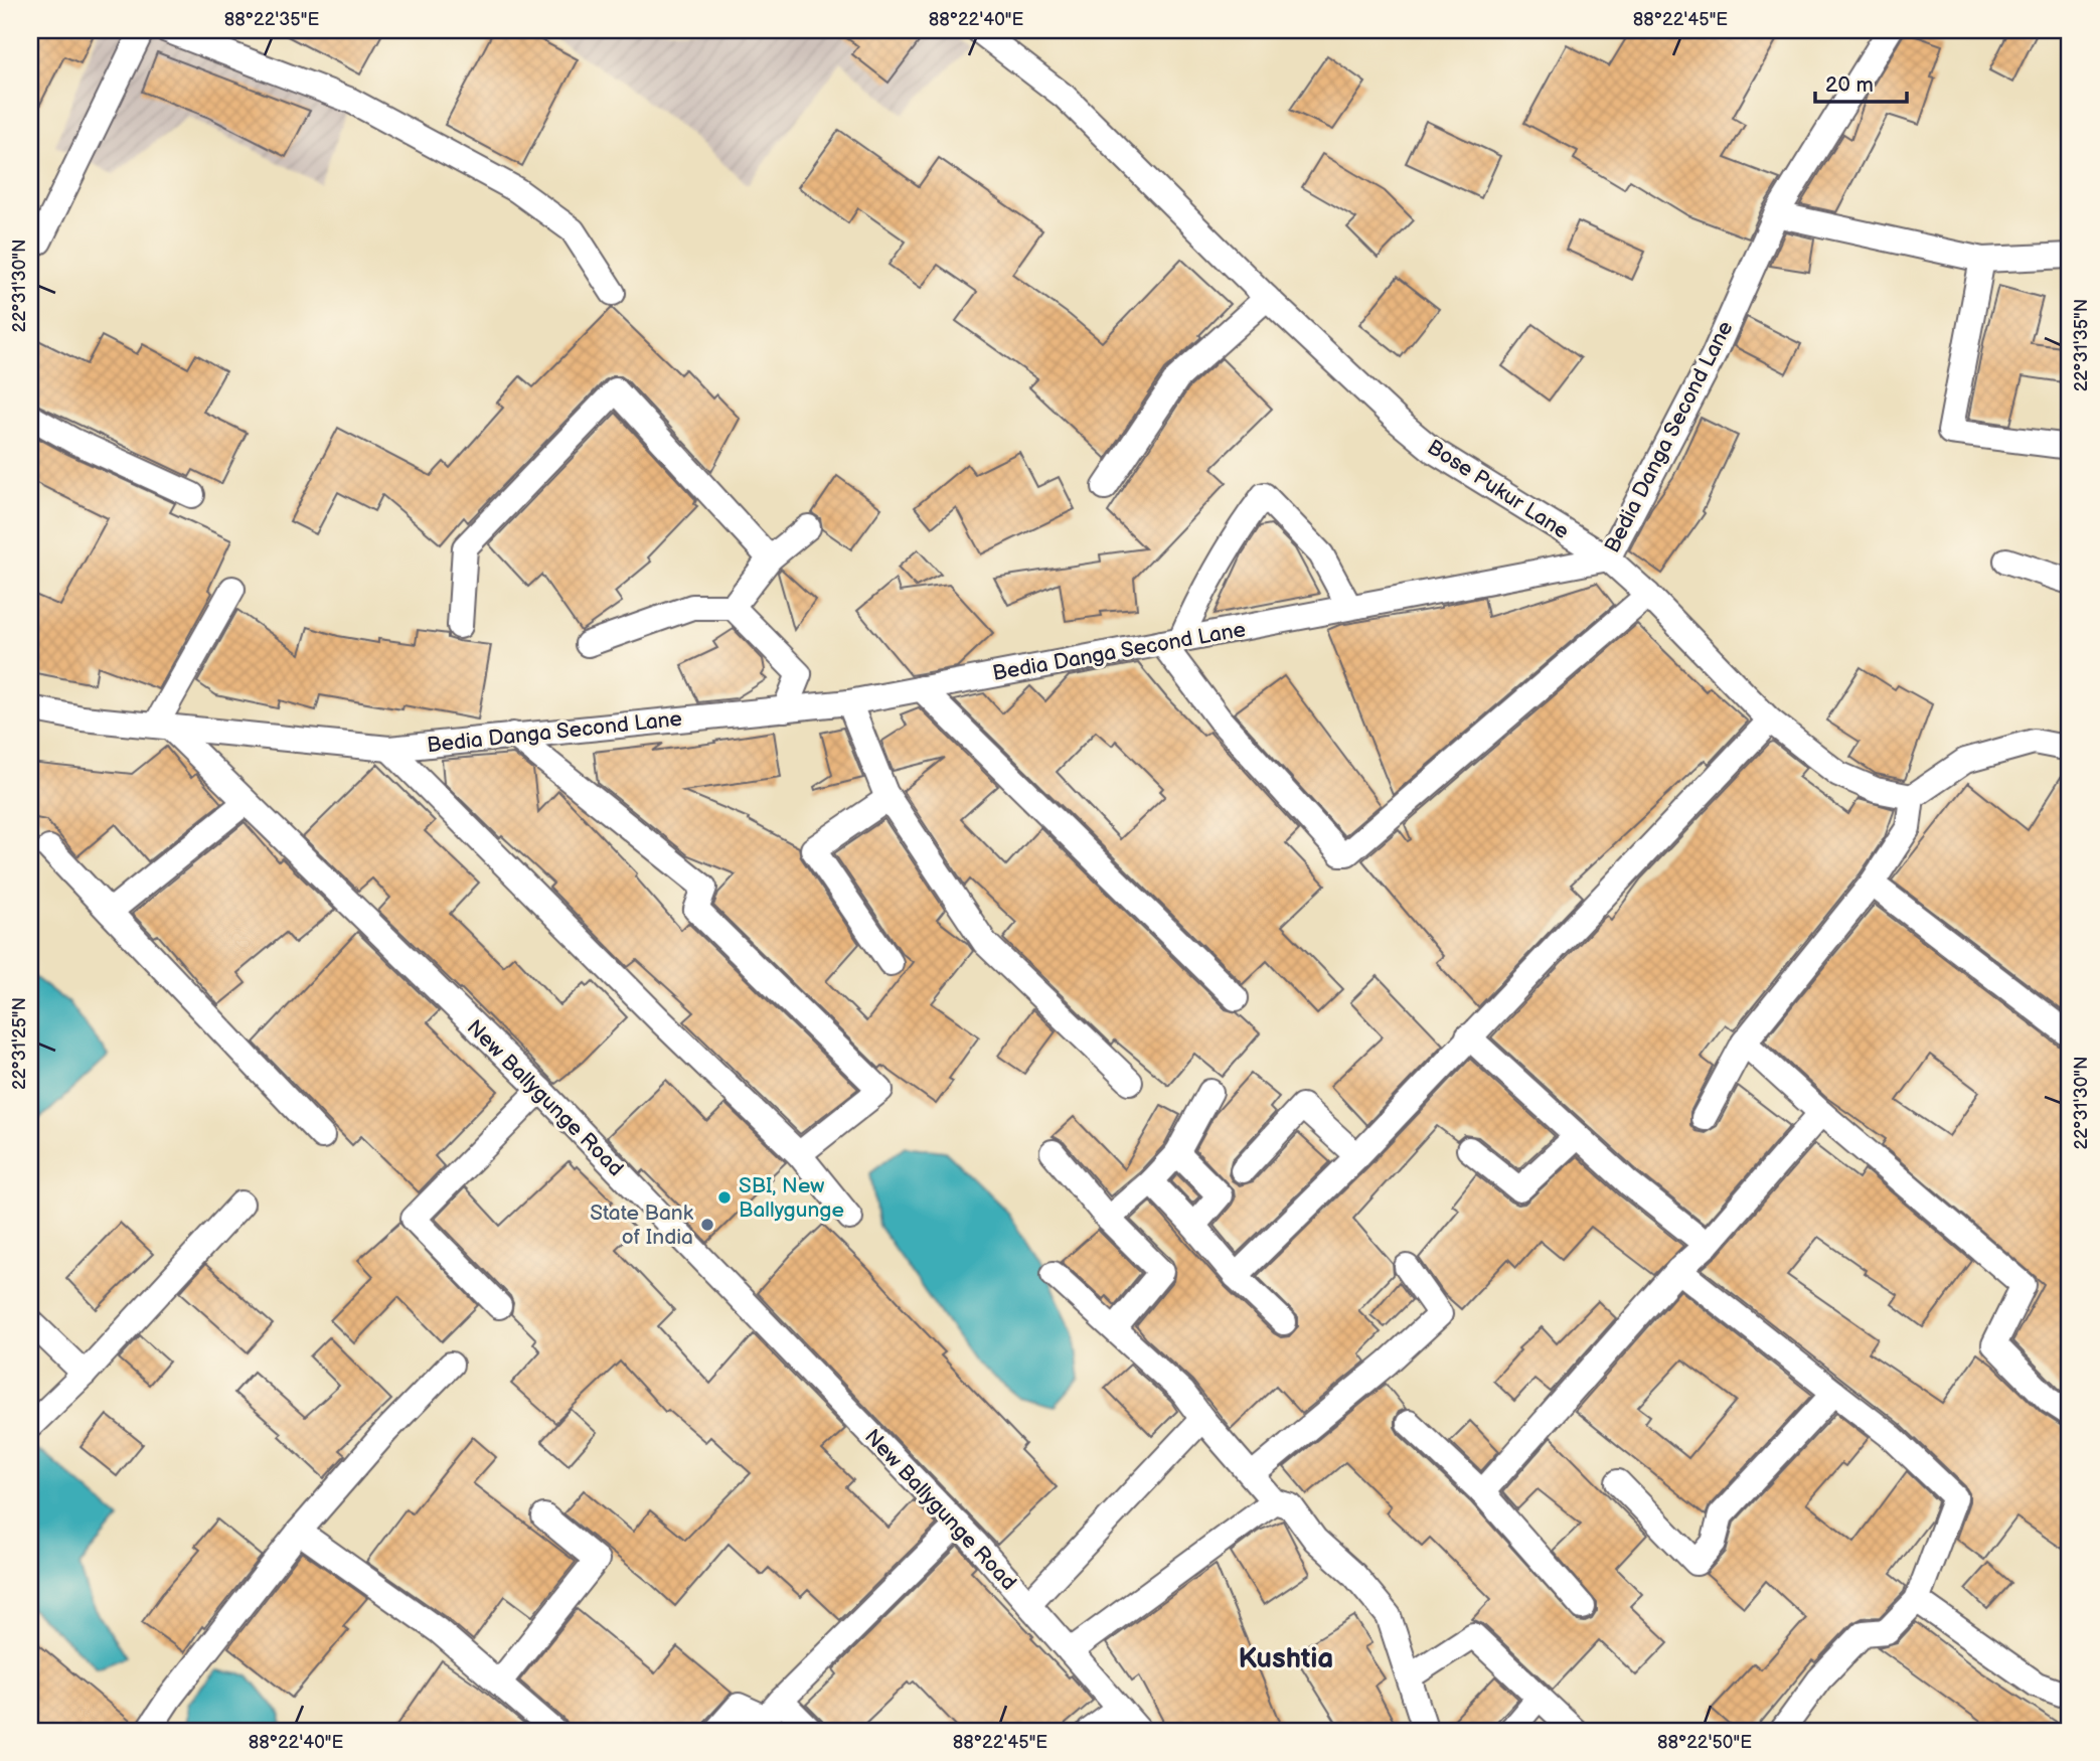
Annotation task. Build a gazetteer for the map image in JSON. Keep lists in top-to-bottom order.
{
  "streets": {
    "street": ["Bedia Danga Second Lane", "Bose Pukur Lane", "New Ballygunge Road"]
  },
  "crossings": [
    ["Bedia Danga Second Lane", "Bose Pukur Lane"],
    ["Bedia Danga Second Lane", "New Ballygunge Road"]
  ],
  "districts": ["Kushtia"],
  "places": ["SBI, New Ballygunge", "State Bank of India"],
  "scale_bar": "20 m",
  "coordinates": [
    "88°22'35\"E",
    "88°22'40\"E",
    "88°22'45\"E",
    "22°31'30\"N",
    "22°31'35\"N",
    "22°31'25\"N",
    "88°22'50\"E"
  ]
}
